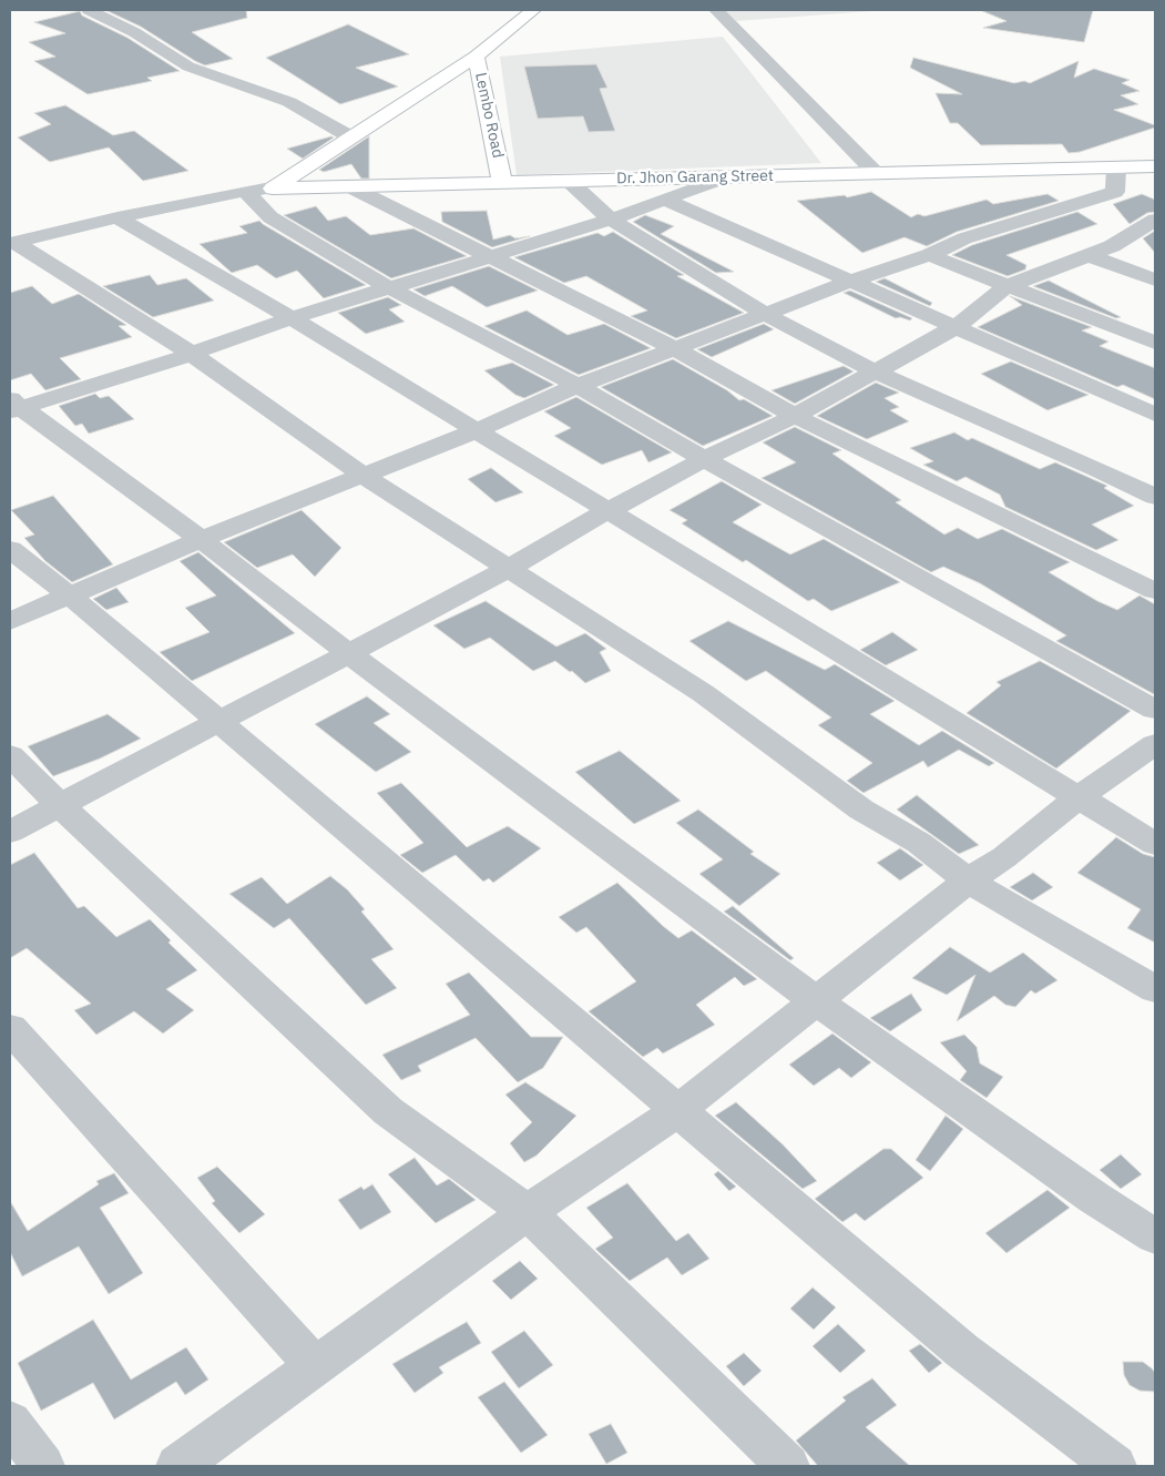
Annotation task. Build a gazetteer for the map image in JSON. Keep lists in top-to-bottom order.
{
  "streets": {
    "street": ["Lembo Road", "Dr. Jhon Garang Street"]
  },
  "crossings": [
    ["Lembo Road", "Dr. Jhon Garang Street"]
  ]
}
